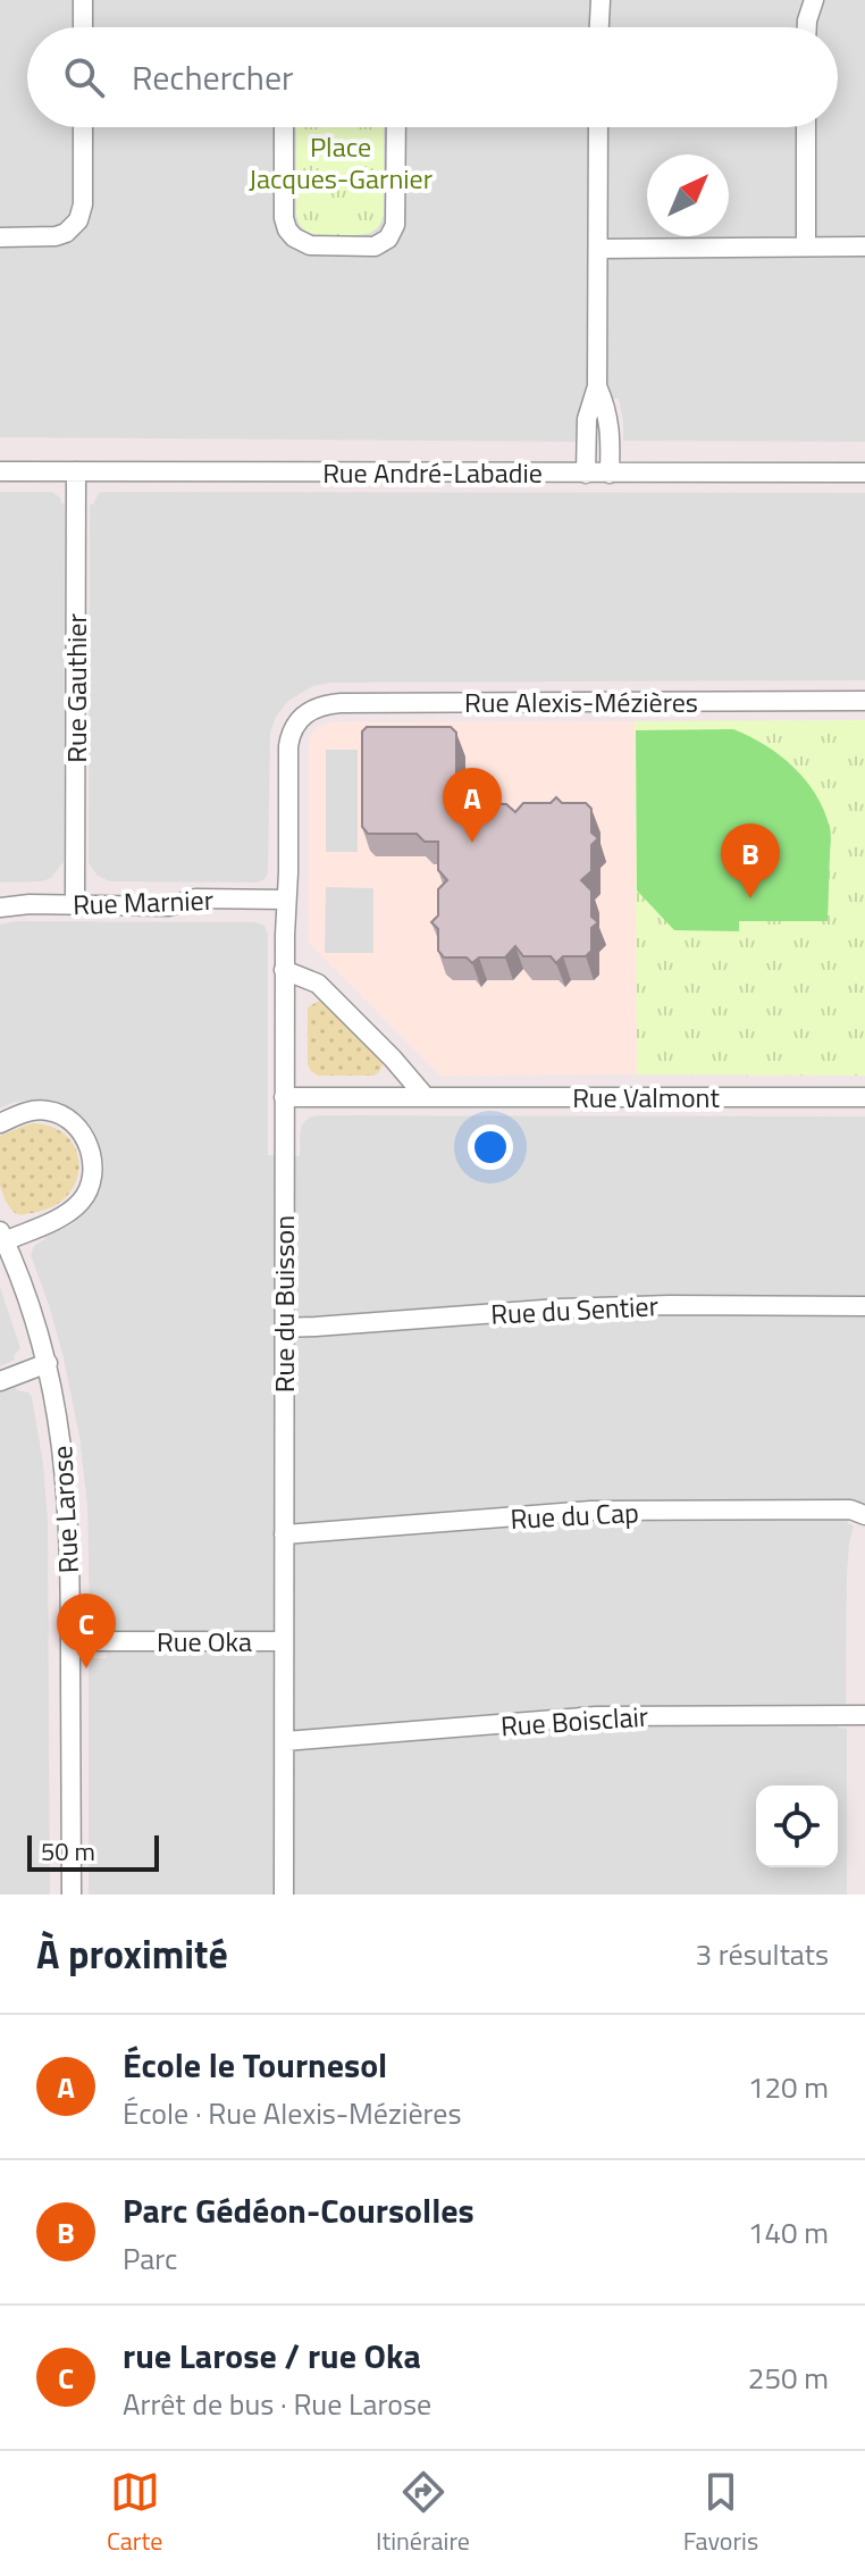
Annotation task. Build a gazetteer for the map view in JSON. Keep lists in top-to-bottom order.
{
  "streets": {
    "street": [
      "Rue André-Labadie",
      "Rue Gauthier",
      "Rue Alexis-Mézières",
      "Rue Marnier",
      "Rue Valmont",
      "Rue du Buisson",
      "Rue du Sentier",
      "Rue Larose",
      "Rue du Cap",
      "Rue Oka",
      "Rue Boisclair"
    ]
  },
  "crossings": [
    ["Rue André-Labadie", "Rue Gauthier"],
    ["Rue Gauthier", "Rue Marnier"],
    ["Rue Alexis-Mézières", "Rue du Buisson"],
    ["Rue Marnier", "Rue du Buisson"],
    ["Rue Valmont", "Rue du Buisson"],
    ["Rue du Buisson", "Rue du Sentier"],
    ["Rue du Buisson", "Rue du Cap"],
    ["Rue du Buisson", "Rue Oka"],
    ["Rue du Buisson", "Rue Boisclair"],
    ["Rue Larose", "Rue Oka"]
  ],
  "parks": ["Place Jacques-Garnier"],
  "scale_bar": "50 m",
  "north": "top right",
  "page": {
    "search": "Rechercher",
    "pins": ["A", "B", "C"],
    "scale": "50 m",
    "heading": ["À proximité", "3 résultats"],
    "list": [
      {
        "mark": "A",
        "name": "École le Tournesol",
        "note": "École · Rue Alexis-Mézières",
        "value": "120 m"
      },
      {
        "mark": "B",
        "name": "Parc Gédéon-Coursolles",
        "note": "Parc",
        "value": "140 m"
      },
      {
        "mark": "C",
        "name": "rue Larose / rue Oka",
        "note": "Arrêt de bus · Rue Larose",
        "value": "250 m"
      }
    ],
    "nav": ["Carte", "Itinéraire", "Favoris"]
  }
}
